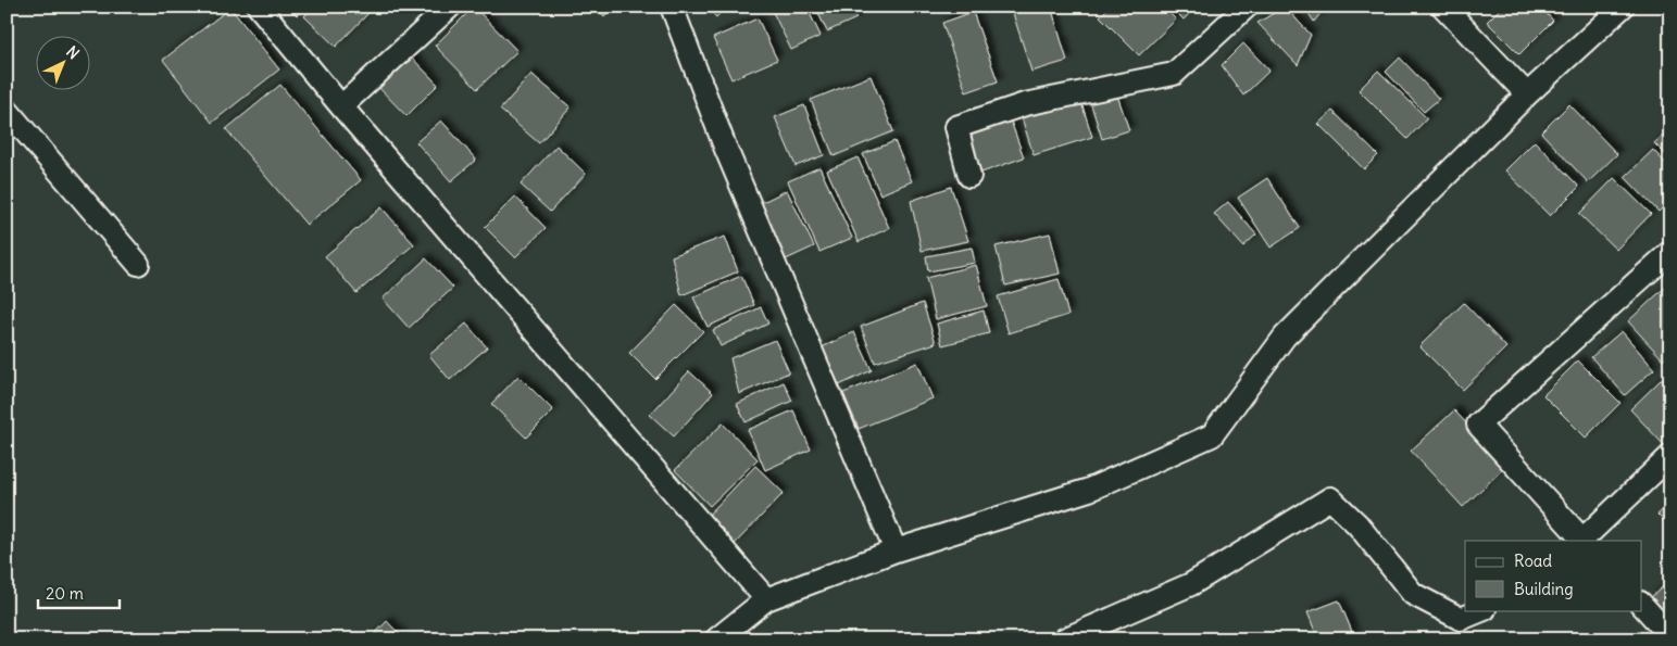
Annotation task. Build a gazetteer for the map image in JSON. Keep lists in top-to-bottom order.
{
  "legend": ["Road", "Building"],
  "scale_bar": "20 m",
  "north": "top right"
}
